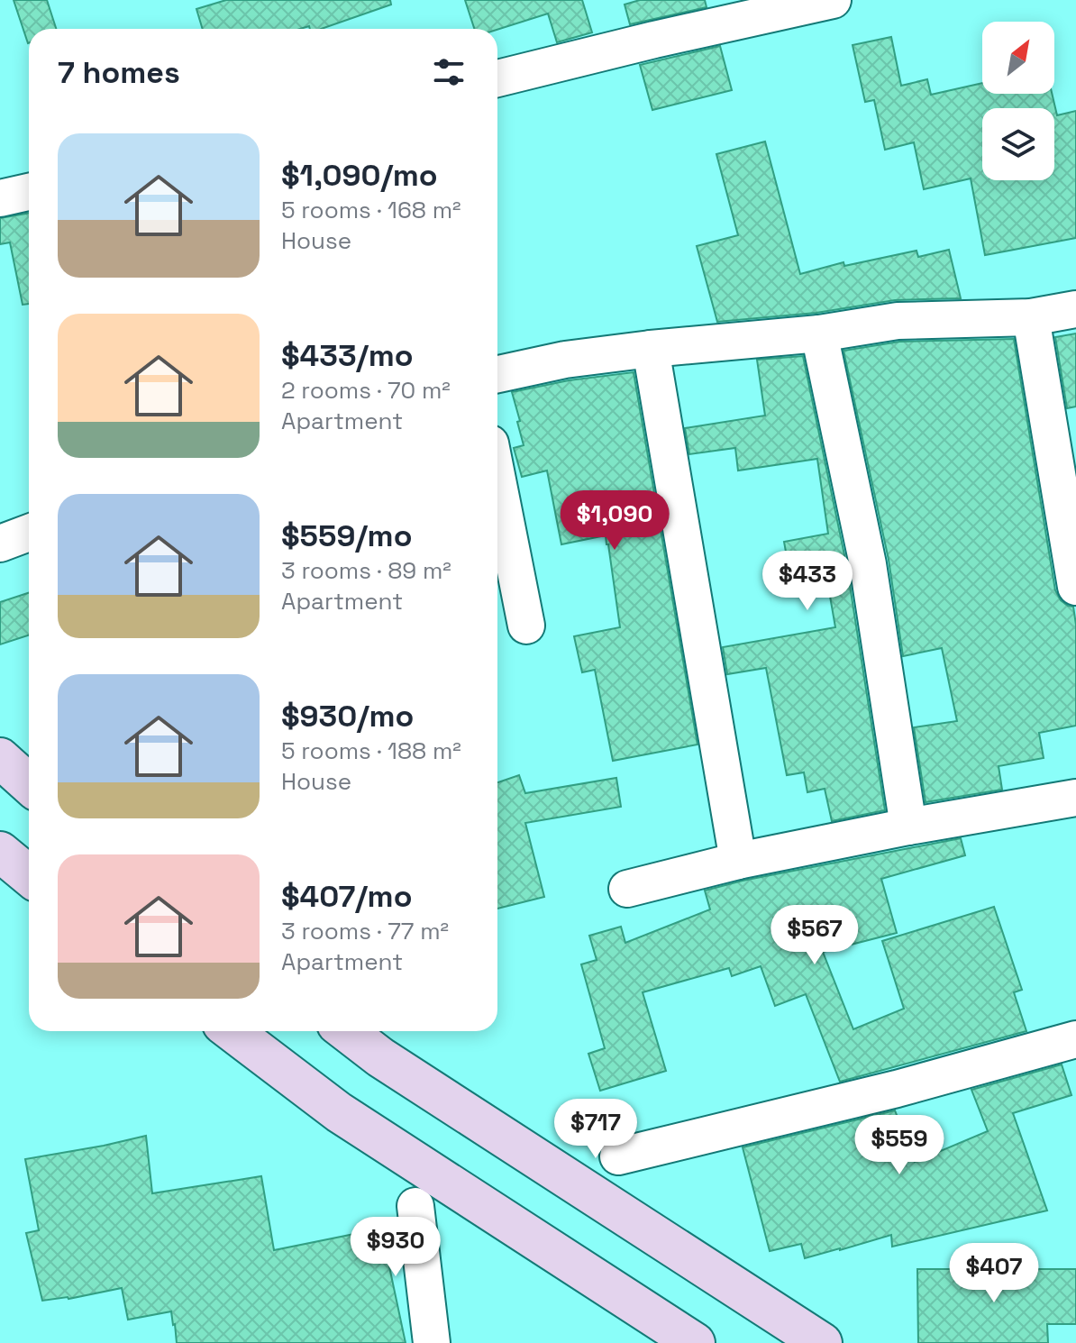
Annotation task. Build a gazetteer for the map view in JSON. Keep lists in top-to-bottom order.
{
  "north": "top right",
  "page": {
    "heading": "7 homes",
    "list": [
      {
        "name": "$1,090/mo",
        "note": "5 rooms · 168 m² · House"
      },
      {
        "name": "$433/mo",
        "note": "2 rooms · 70 m² · Apartment"
      },
      {
        "name": "$559/mo",
        "note": "3 rooms · 89 m² · Apartment"
      },
      {
        "name": "$930/mo",
        "note": "5 rooms · 188 m² · House"
      },
      {
        "name": "$407/mo",
        "note": "3 rooms · 77 m² · Apartment"
      }
    ],
    "price": [
      "$1,090",
      "$433",
      "$567",
      "$717",
      "$559",
      "$930",
      "$407"
    ]
  }
}
